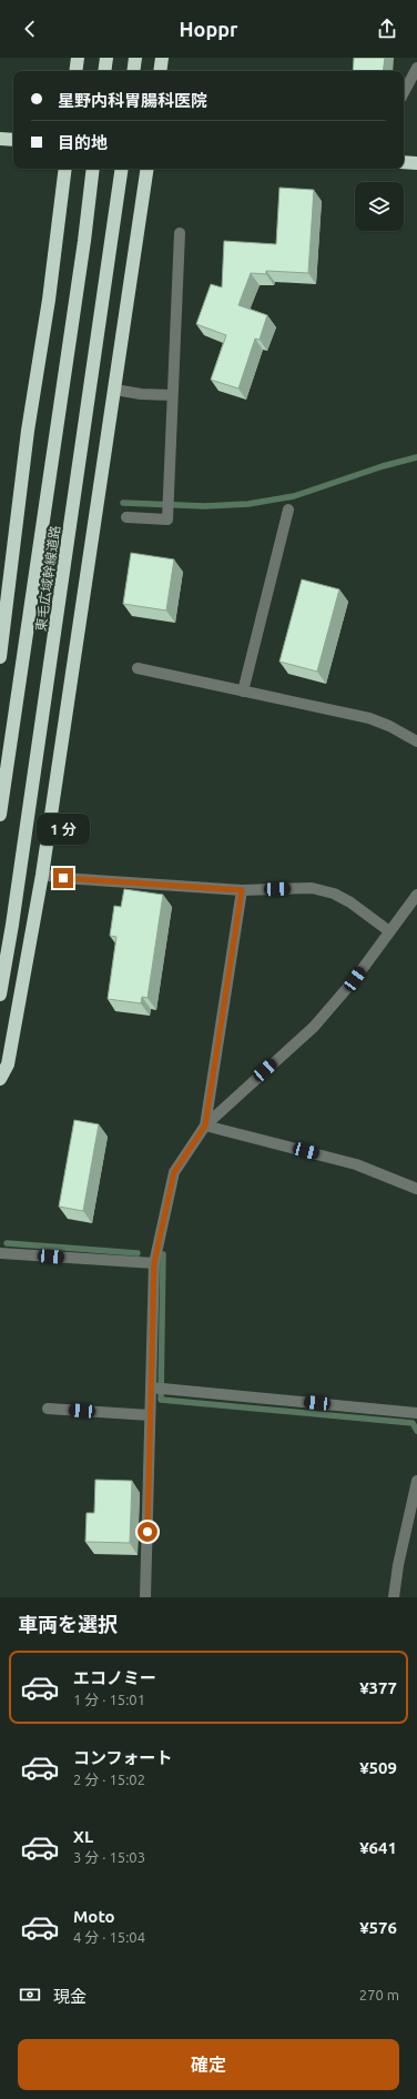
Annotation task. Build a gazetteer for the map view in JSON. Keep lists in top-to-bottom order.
{
  "streets": {
    "highway": ["東毛広域幹線道路"]
  },
  "page": {
    "header": "Hoppr",
    "banner": ["星野内科胃腸科医院", "目的地"],
    "bubble": "1 分",
    "heading": "車両を選択",
    "list": [
      {
        "name": "エコノミー",
        "note": "1 分 · 15:01",
        "value": "¥377"
      },
      {
        "name": "コンフォート",
        "note": "2 分 · 15:02",
        "value": "¥509"
      },
      {
        "name": "XL",
        "note": "3 分 · 15:03",
        "value": "¥641"
      },
      {
        "name": "Moto",
        "note": "4 分 · 15:04",
        "value": "¥576"
      }
    ],
    "pay": ["現金", "270 m"],
    "buttons": "確定"
  }
}
